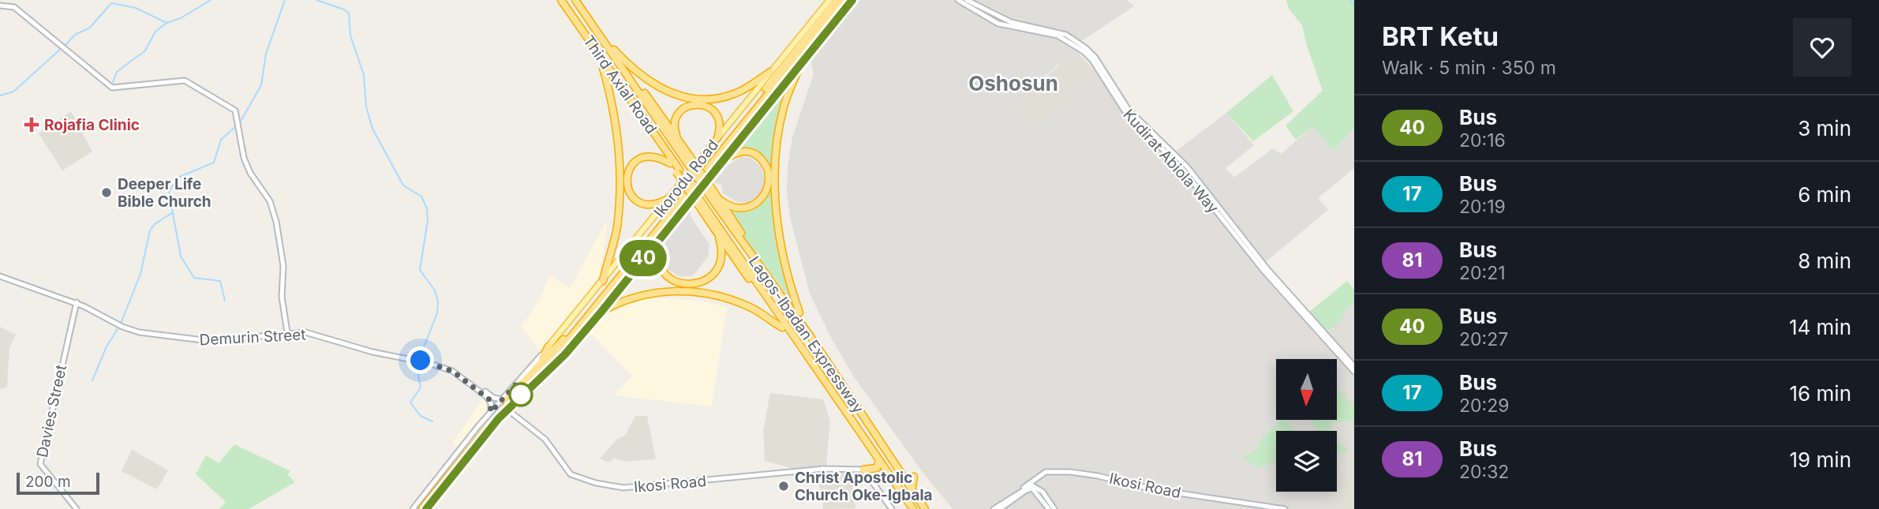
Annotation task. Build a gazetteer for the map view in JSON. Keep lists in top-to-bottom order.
{
  "streets": {
    "highway": ["Third Axial Road", "Ikorodu Road", "Lagos-Ibadan Expressway"],
    "street": [
      "Kudirat Abiola Way",
      "Demurin Street",
      "Davies Street",
      "Ikosi Road"
    ]
  },
  "crossings": [
    ["Third Axial Road", "Lagos-Ibadan Expressway"],
    ["Ikorodu Road", "Demurin Street"],
    ["Ikorodu Road", "Ikosi Road"],
    ["Demurin Street", "Davies Street"]
  ],
  "districts": ["Oshosun"],
  "places": {
    "health": ["Rojafia Clinic"],
    "other": ["Deeper Life Bible Church", "Christ Apostolic Church Oke-Igbala"]
  },
  "lines": ["bus line 40"],
  "scale_bar": "200 m",
  "north": "bottom",
  "page": {
    "on_map": "40",
    "heading": ["BRT Ketu", "Walk · 5 min · 350 m"],
    "list": [
      {
        "mark": "40",
        "name": "Bus",
        "note": "20:16",
        "value": "3 min"
      },
      {
        "mark": "17",
        "name": "Bus",
        "note": "20:19",
        "value": "6 min"
      },
      {
        "mark": "81",
        "name": "Bus",
        "note": "20:21",
        "value": "8 min"
      },
      {
        "mark": "40",
        "name": "Bus",
        "note": "20:27",
        "value": "14 min"
      },
      {
        "mark": "17",
        "name": "Bus",
        "note": "20:29",
        "value": "16 min"
      },
      {
        "mark": "81",
        "name": "Bus",
        "note": "20:32",
        "value": "19 min"
      }
    ],
    "scale": "200 m"
  }
}
